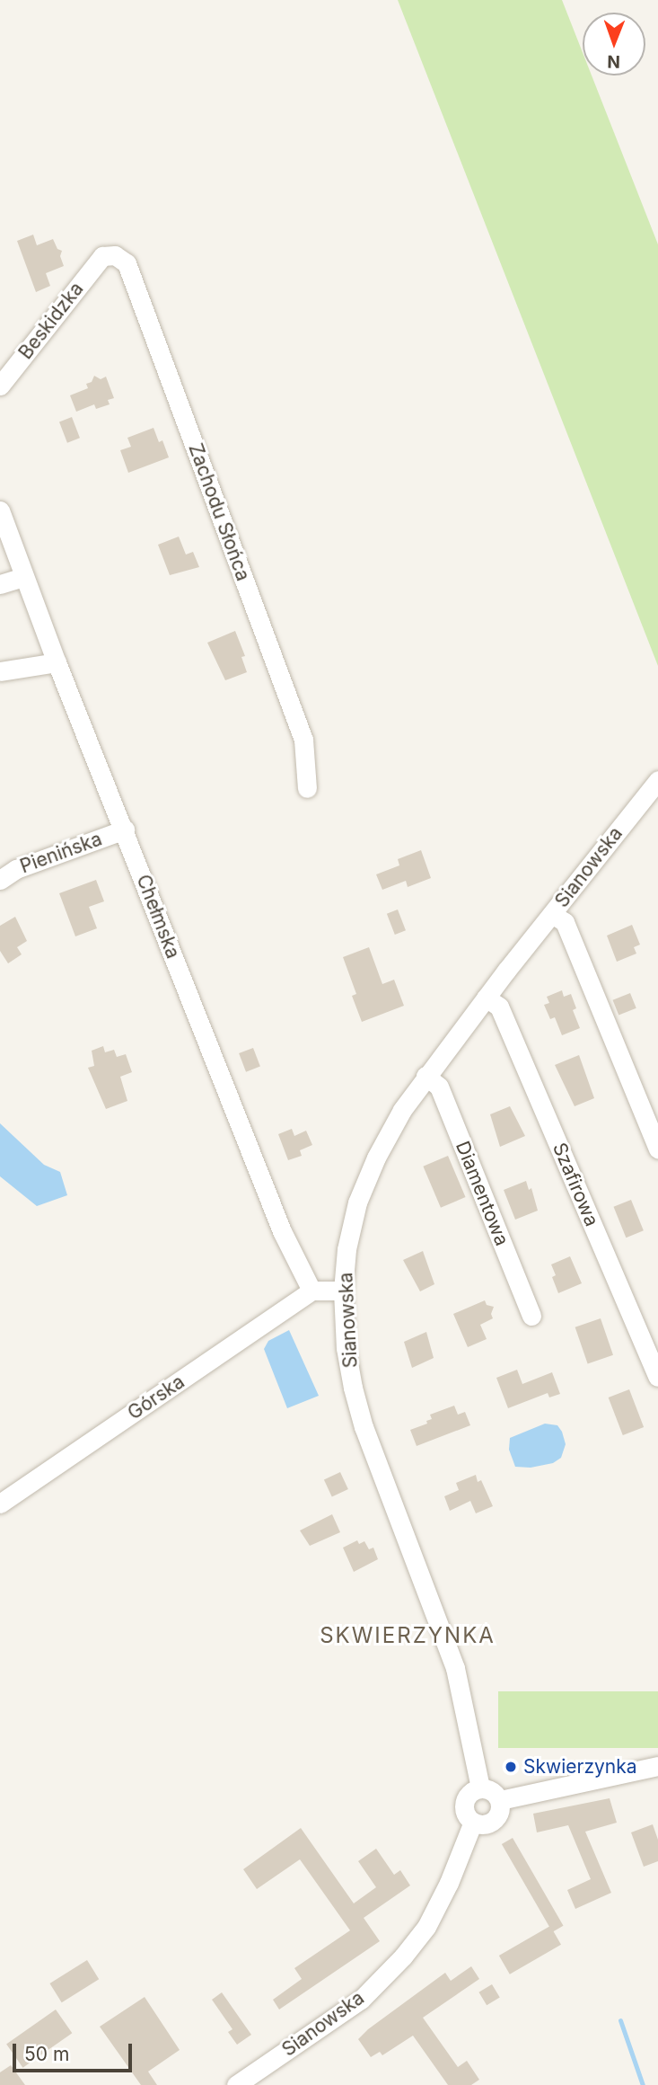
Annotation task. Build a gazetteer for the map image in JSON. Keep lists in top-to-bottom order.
{
  "streets": {
    "street": [
      "Beskidzka",
      "Zachodu Słońca",
      "Pienińska",
      "Sianowska",
      "Chełmska",
      "Szafirowa",
      "Diamentowa",
      "Górska"
    ]
  },
  "crossings": [
    ["Beskidzka", "Zachodu Słońca"],
    ["Pienińska", "Chełmska"],
    ["Sianowska", "Szafirowa"],
    ["Sianowska", "Diamentowa"],
    ["Chełmska", "Górska"]
  ],
  "districts": ["SKWIERZYNKA"],
  "places": ["Skwierzynka"],
  "scale_bar": "50 m",
  "north": "bottom"
}
